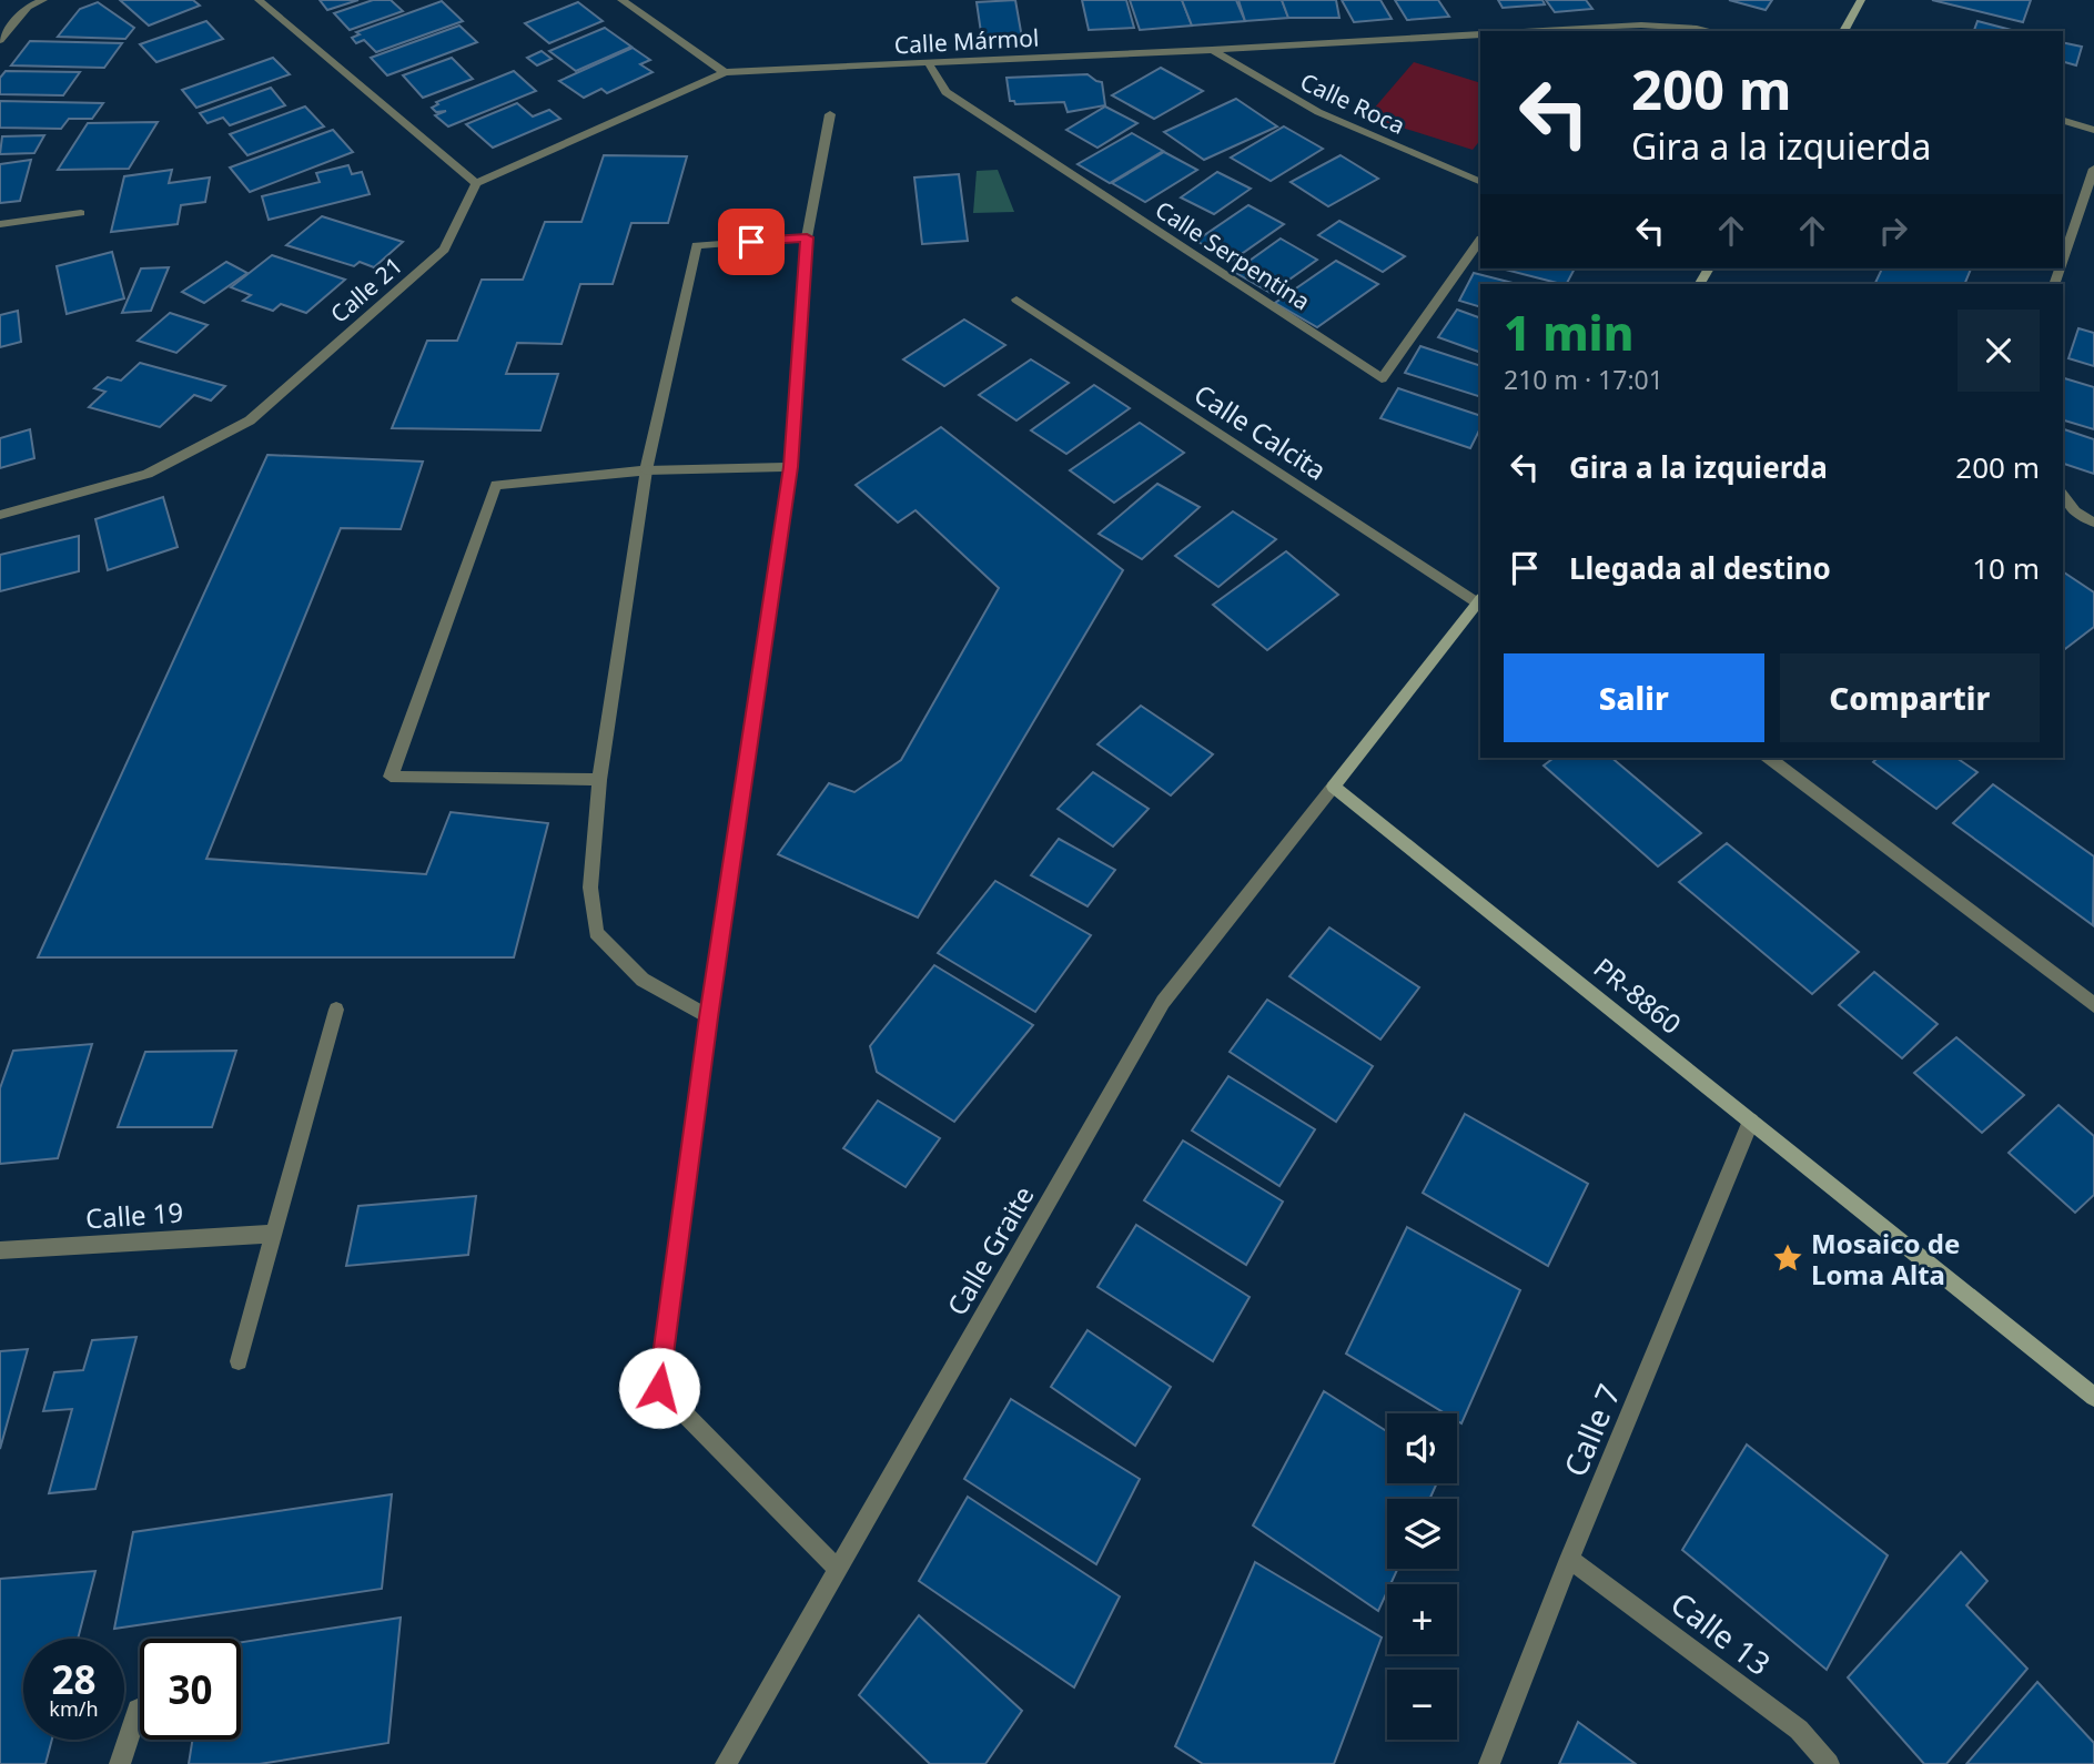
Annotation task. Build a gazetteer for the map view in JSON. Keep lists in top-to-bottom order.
{
  "streets": {
    "street": [
      "Calle Mármol",
      "Calle Roca",
      "Calle Serpentina",
      "Calle 21",
      "Calle Calcita",
      "PR-8860",
      "Calle 19",
      "Calle Graite",
      "Calle 7",
      "Calle 13"
    ]
  },
  "crossings": [
    ["Calle Mármol", "Calle Roca"],
    ["Calle Mármol", "Calle Serpentina"],
    ["Calle Mármol", "Calle 21"],
    ["PR-8860", "Calle Graite"],
    ["PR-8860", "Calle 7"],
    ["Calle 7", "Calle 13"]
  ],
  "places": {
    "place": ["Mosaico de Loma Alta"]
  },
  "page": {
    "turn": ["200 m", "Gira a la izquierda"],
    "heading": ["1 min", "210 m · 17:01"],
    "list": [
      {
        "name": "Gira a la izquierda",
        "value": "200 m"
      },
      {
        "name": "Llegada al destino",
        "value": "10 m"
      }
    ],
    "buttons": ["Salir", "Compartir"],
    "map_buttons": ["+", "−"],
    "speed": "28 km/h",
    "limit": "30"
  }
}
